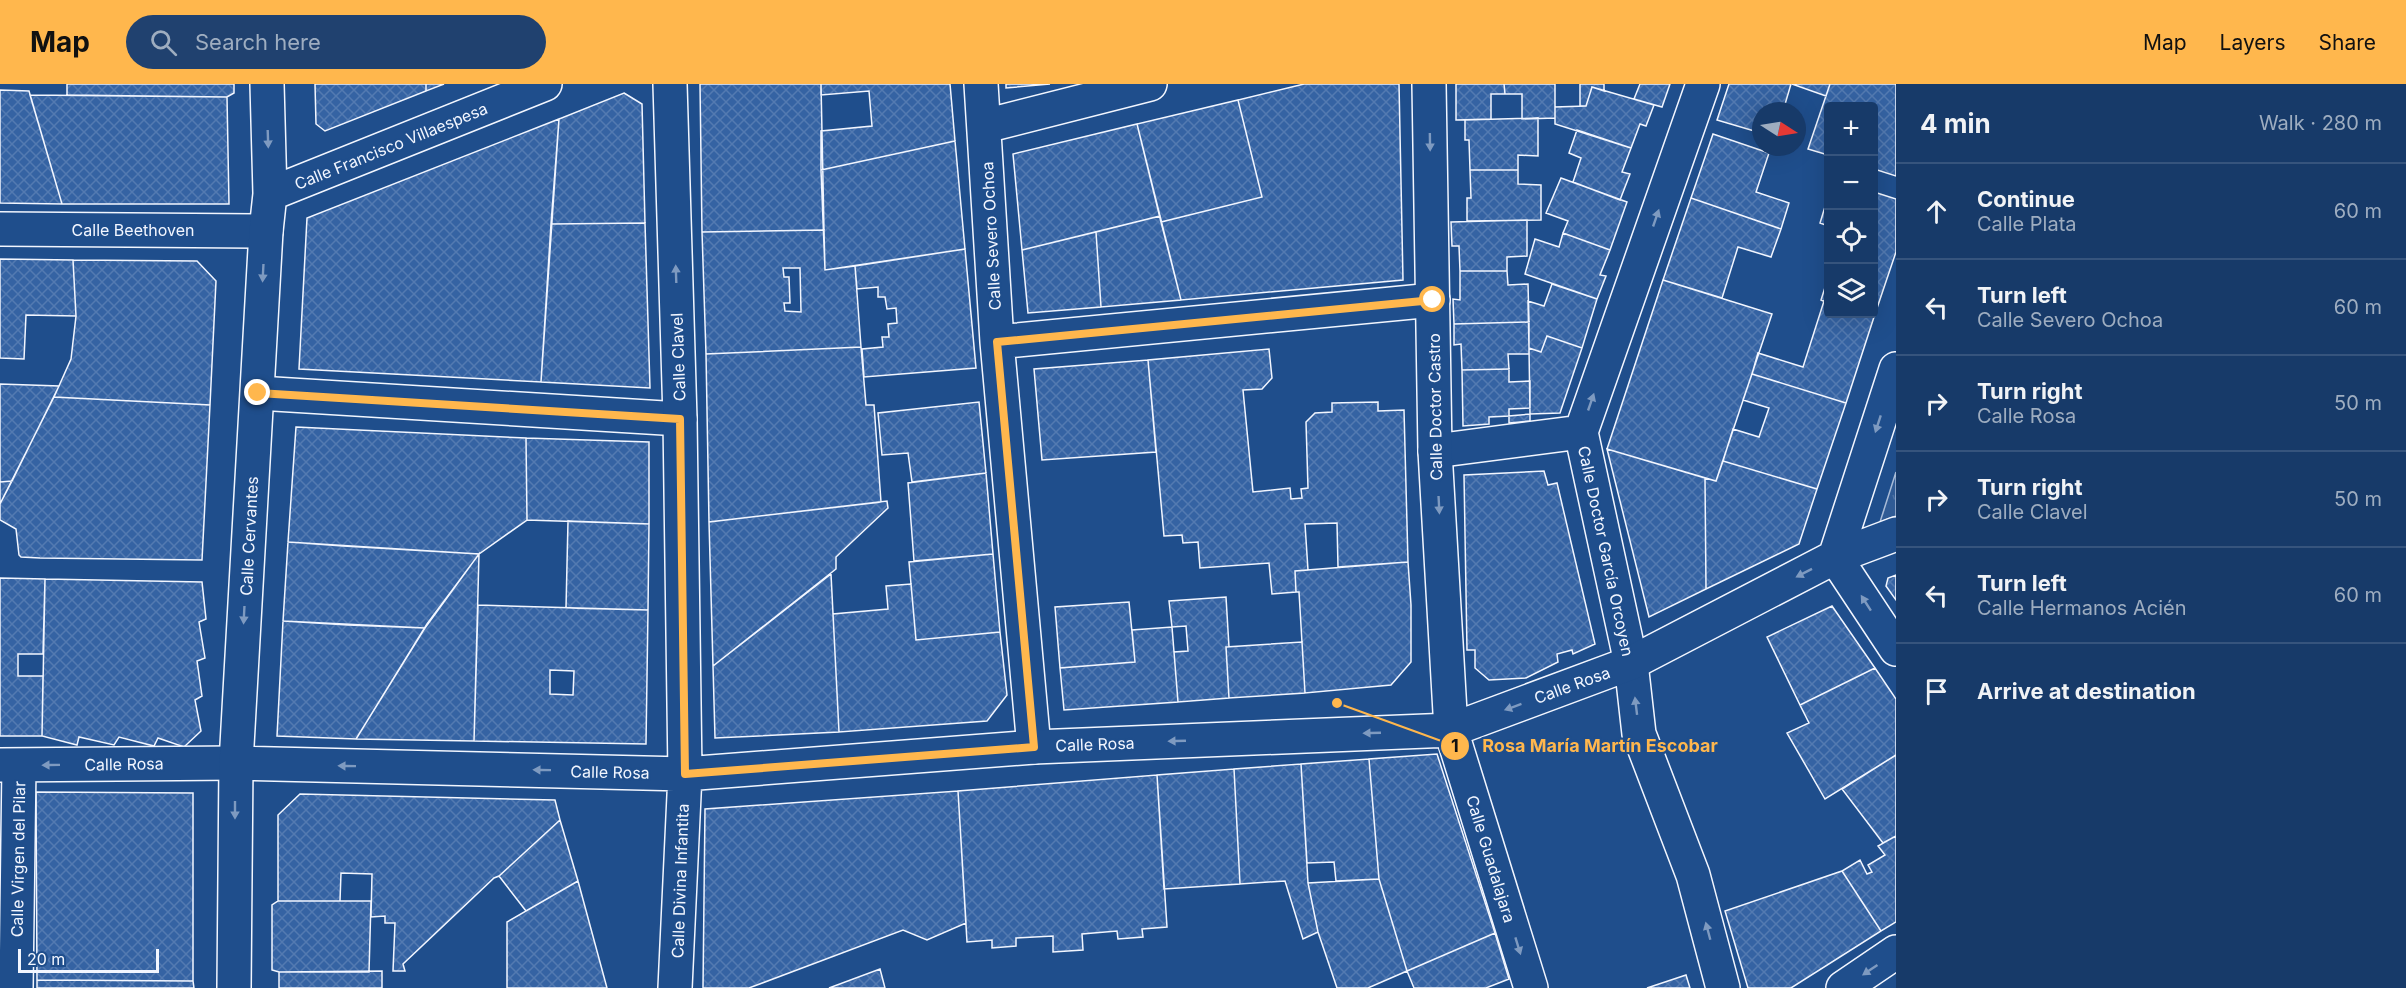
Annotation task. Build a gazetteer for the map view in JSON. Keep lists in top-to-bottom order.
{
  "streets": {
    "street": [
      "Calle Francisco Villaespesa",
      "Calle Beethoven",
      "Calle Severo Ochoa",
      "Calle Clavel",
      "Calle Doctor Castro",
      "Calle Cervantes",
      "Calle Doctor García Orcoyen",
      "Calle Rosa",
      "Calle Virgen del Pilar",
      "Calle Guadalajara",
      "Calle Divina Infantita"
    ]
  },
  "crossings": [
    ["Calle Francisco Villaespesa", "Calle Cervantes"],
    ["Calle Beethoven", "Calle Cervantes"],
    ["Calle Severo Ochoa", "Calle Rosa"],
    ["Calle Clavel", "Calle Rosa"],
    ["Calle Clavel", "Calle Divina Infantita"],
    ["Calle Doctor Castro", "Calle Rosa"],
    ["Calle Doctor Castro", "Calle Guadalajara"],
    ["Calle Cervantes", "Calle Rosa"],
    ["Calle Doctor García Orcoyen", "Calle Rosa"],
    ["Calle Rosa", "Calle Virgen del Pilar"],
    ["Calle Rosa", "Calle Guadalajara"],
    ["Calle Rosa", "Calle Divina Infantita"]
  ],
  "one_way": [
    "Calle Clavel",
    "Calle Doctor Castro",
    "Calle Cervantes",
    "Calle Doctor García Orcoyen",
    "Calle Rosa",
    "Calle Guadalajara"
  ],
  "places": ["Rosa María Martín Escobar"],
  "scale_bar": "20 m",
  "north": "right",
  "page": {
    "header": "Map",
    "search": "Search here",
    "nav": ["Map", "Layers", "Share"],
    "heading": ["4 min", "Walk · 280 m"],
    "map_buttons": ["+", "−"],
    "list": [
      ["Continue", "Calle Plata", "60 m"],
      ["Turn left", "Calle Severo Ochoa", "60 m"],
      ["Turn right", "Calle Rosa", "50 m"],
      ["Turn right", "Calle Clavel", "50 m"],
      ["Turn left", "Calle Hermanos Acién", "60 m"],
      "Arrive at destination"
    ],
    "scale": "20 m"
  }
}
